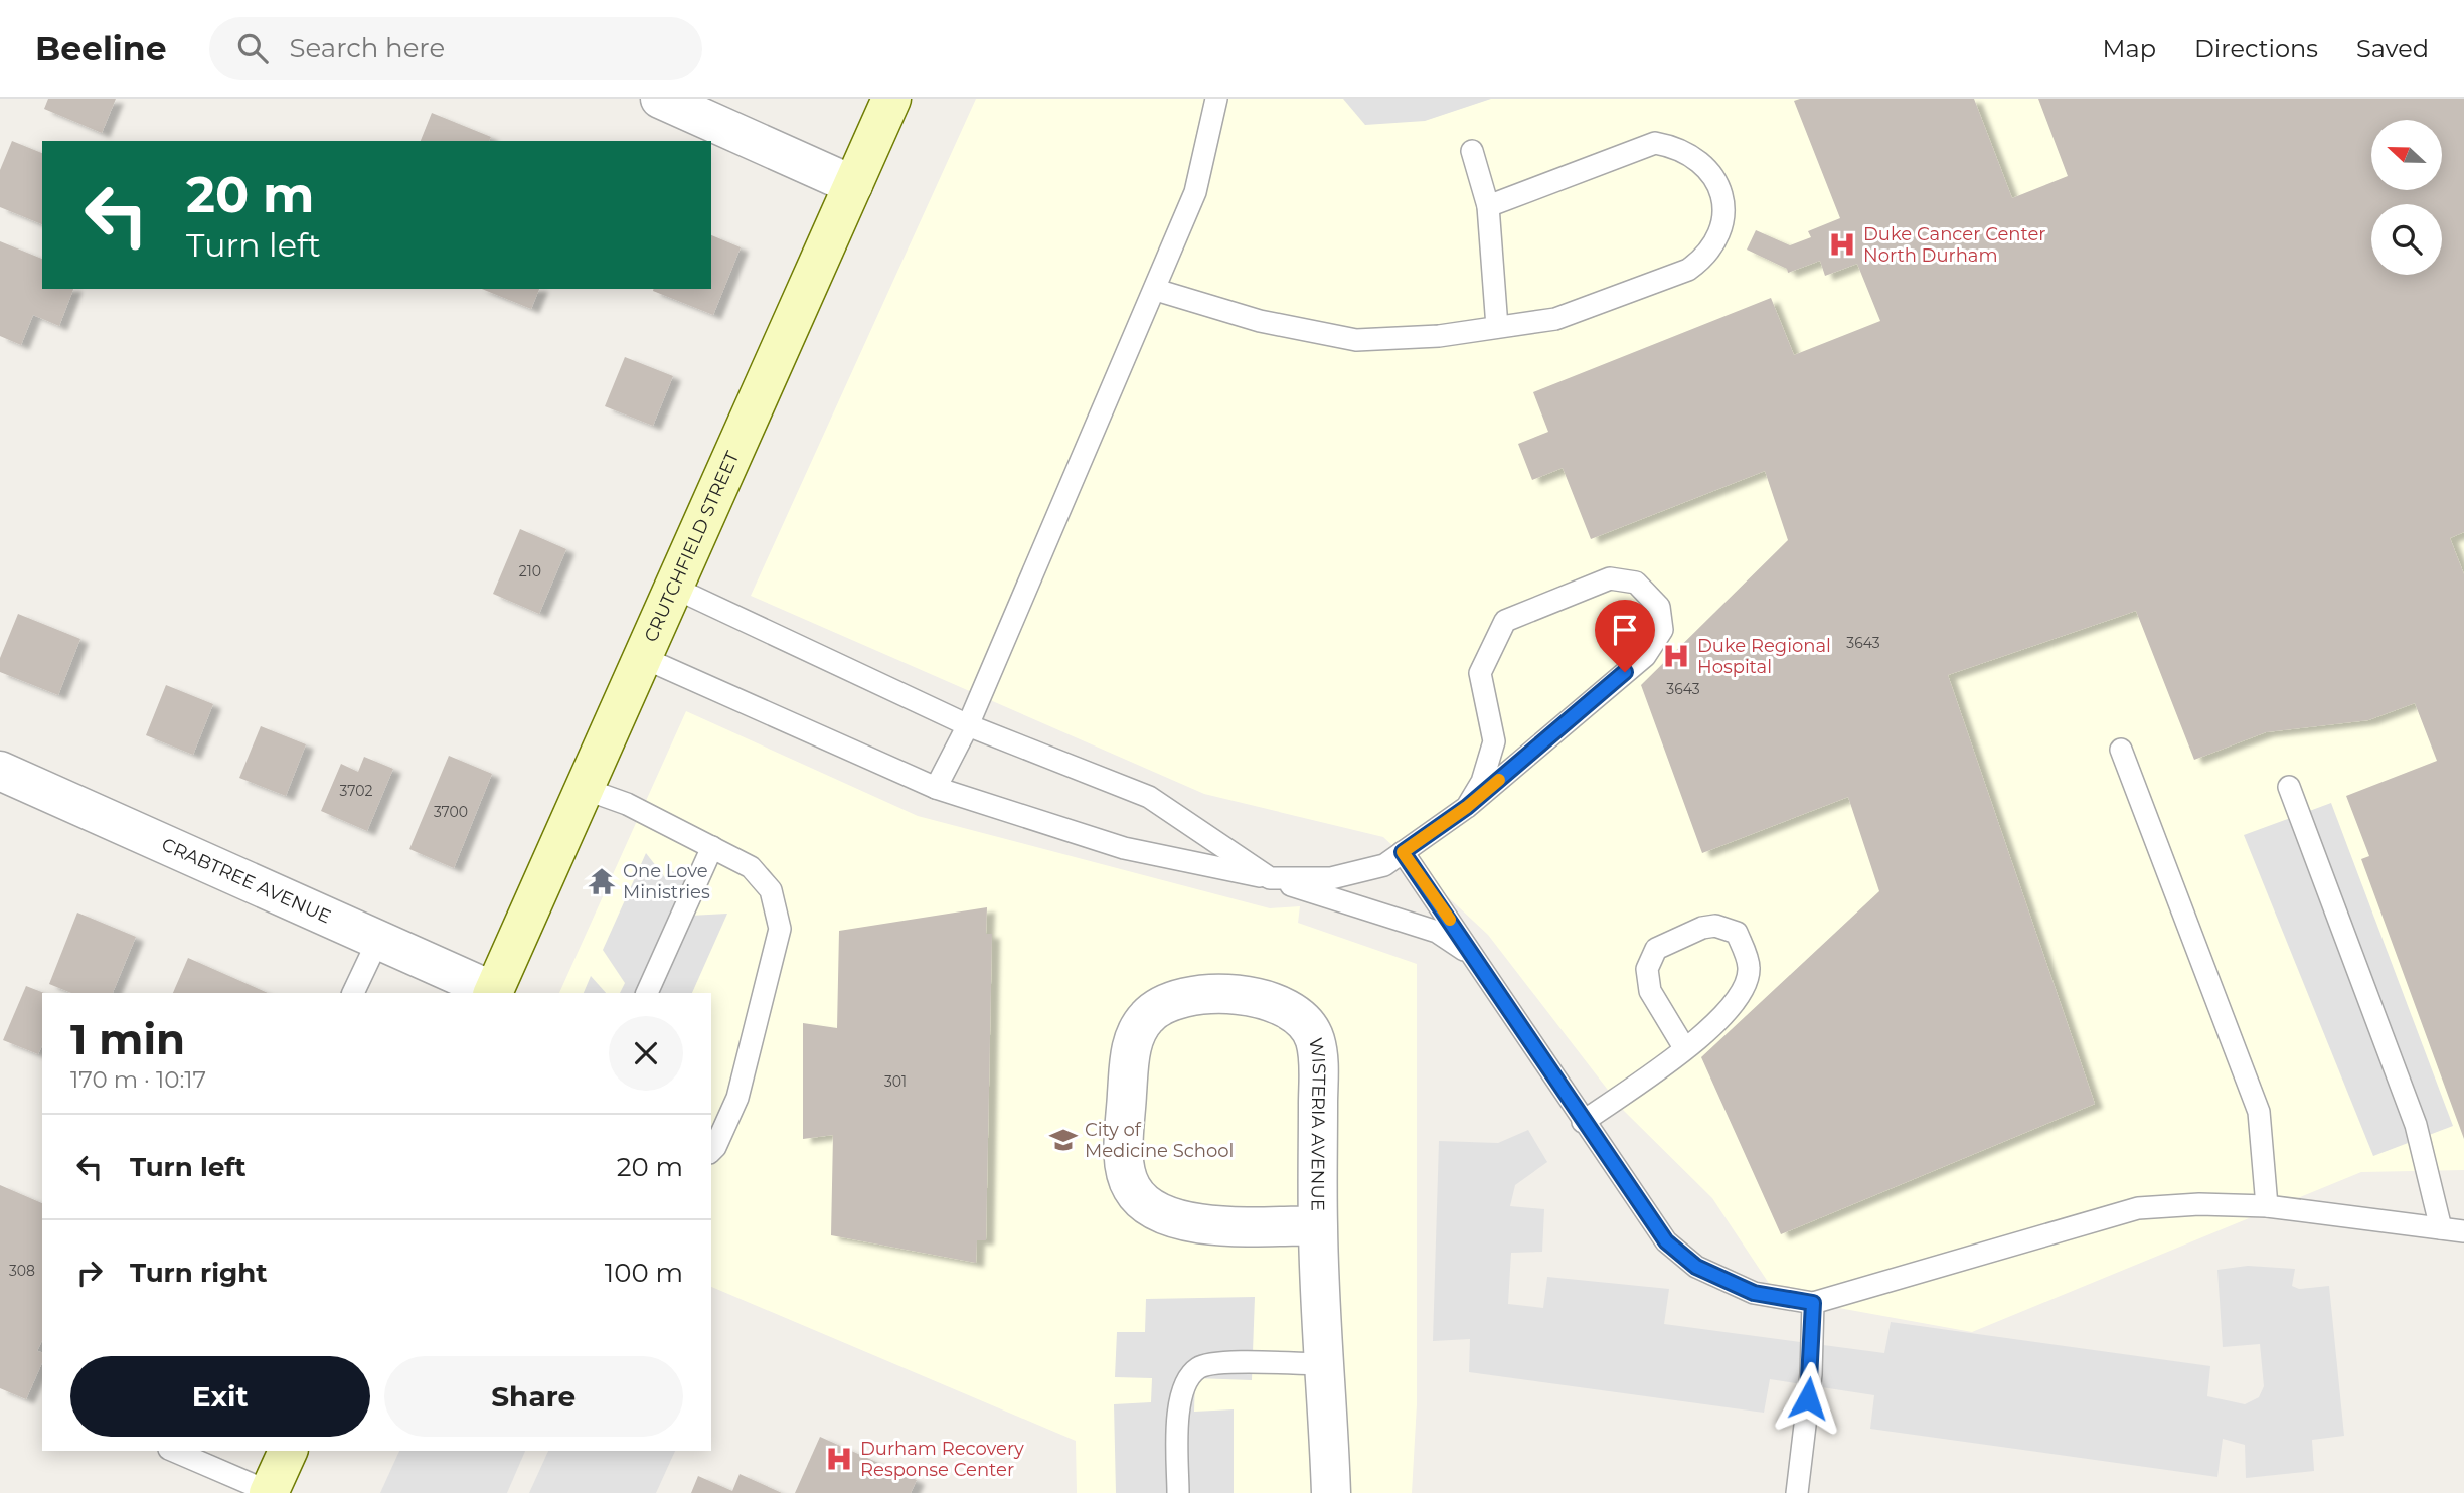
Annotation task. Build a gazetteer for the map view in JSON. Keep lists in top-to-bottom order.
{
  "streets": {
    "street": ["CRUTCHFIELD STREET", "CRABTREE AVENUE", "WISTERIA AVENUE"]
  },
  "crossings": [
    ["CRUTCHFIELD STREET", "CRABTREE AVENUE"]
  ],
  "places": {
    "hospital": ["Duke Cancer Center North Durham", "Duke Regional Hospital", "Durham Recovery Response Center"],
    "temple": ["One Love Ministries"],
    "school or university": ["City of Medicine School"]
  },
  "house_numbers": [
    "210",
    "3643",
    "3643",
    "3702",
    "3700",
    "301",
    "308"
  ],
  "north": "left",
  "page": {
    "header": "Beeline",
    "search": "Search here",
    "nav": ["Map", "Directions", "Saved"],
    "turn": ["20 m", "Turn left"],
    "heading": ["1 min", "170 m · 10:17"],
    "list": [
      {
        "name": "Turn left",
        "value": "20 m"
      },
      {
        "name": "Turn right",
        "value": "100 m"
      }
    ],
    "buttons": ["Exit", "Share"]
  }
}
